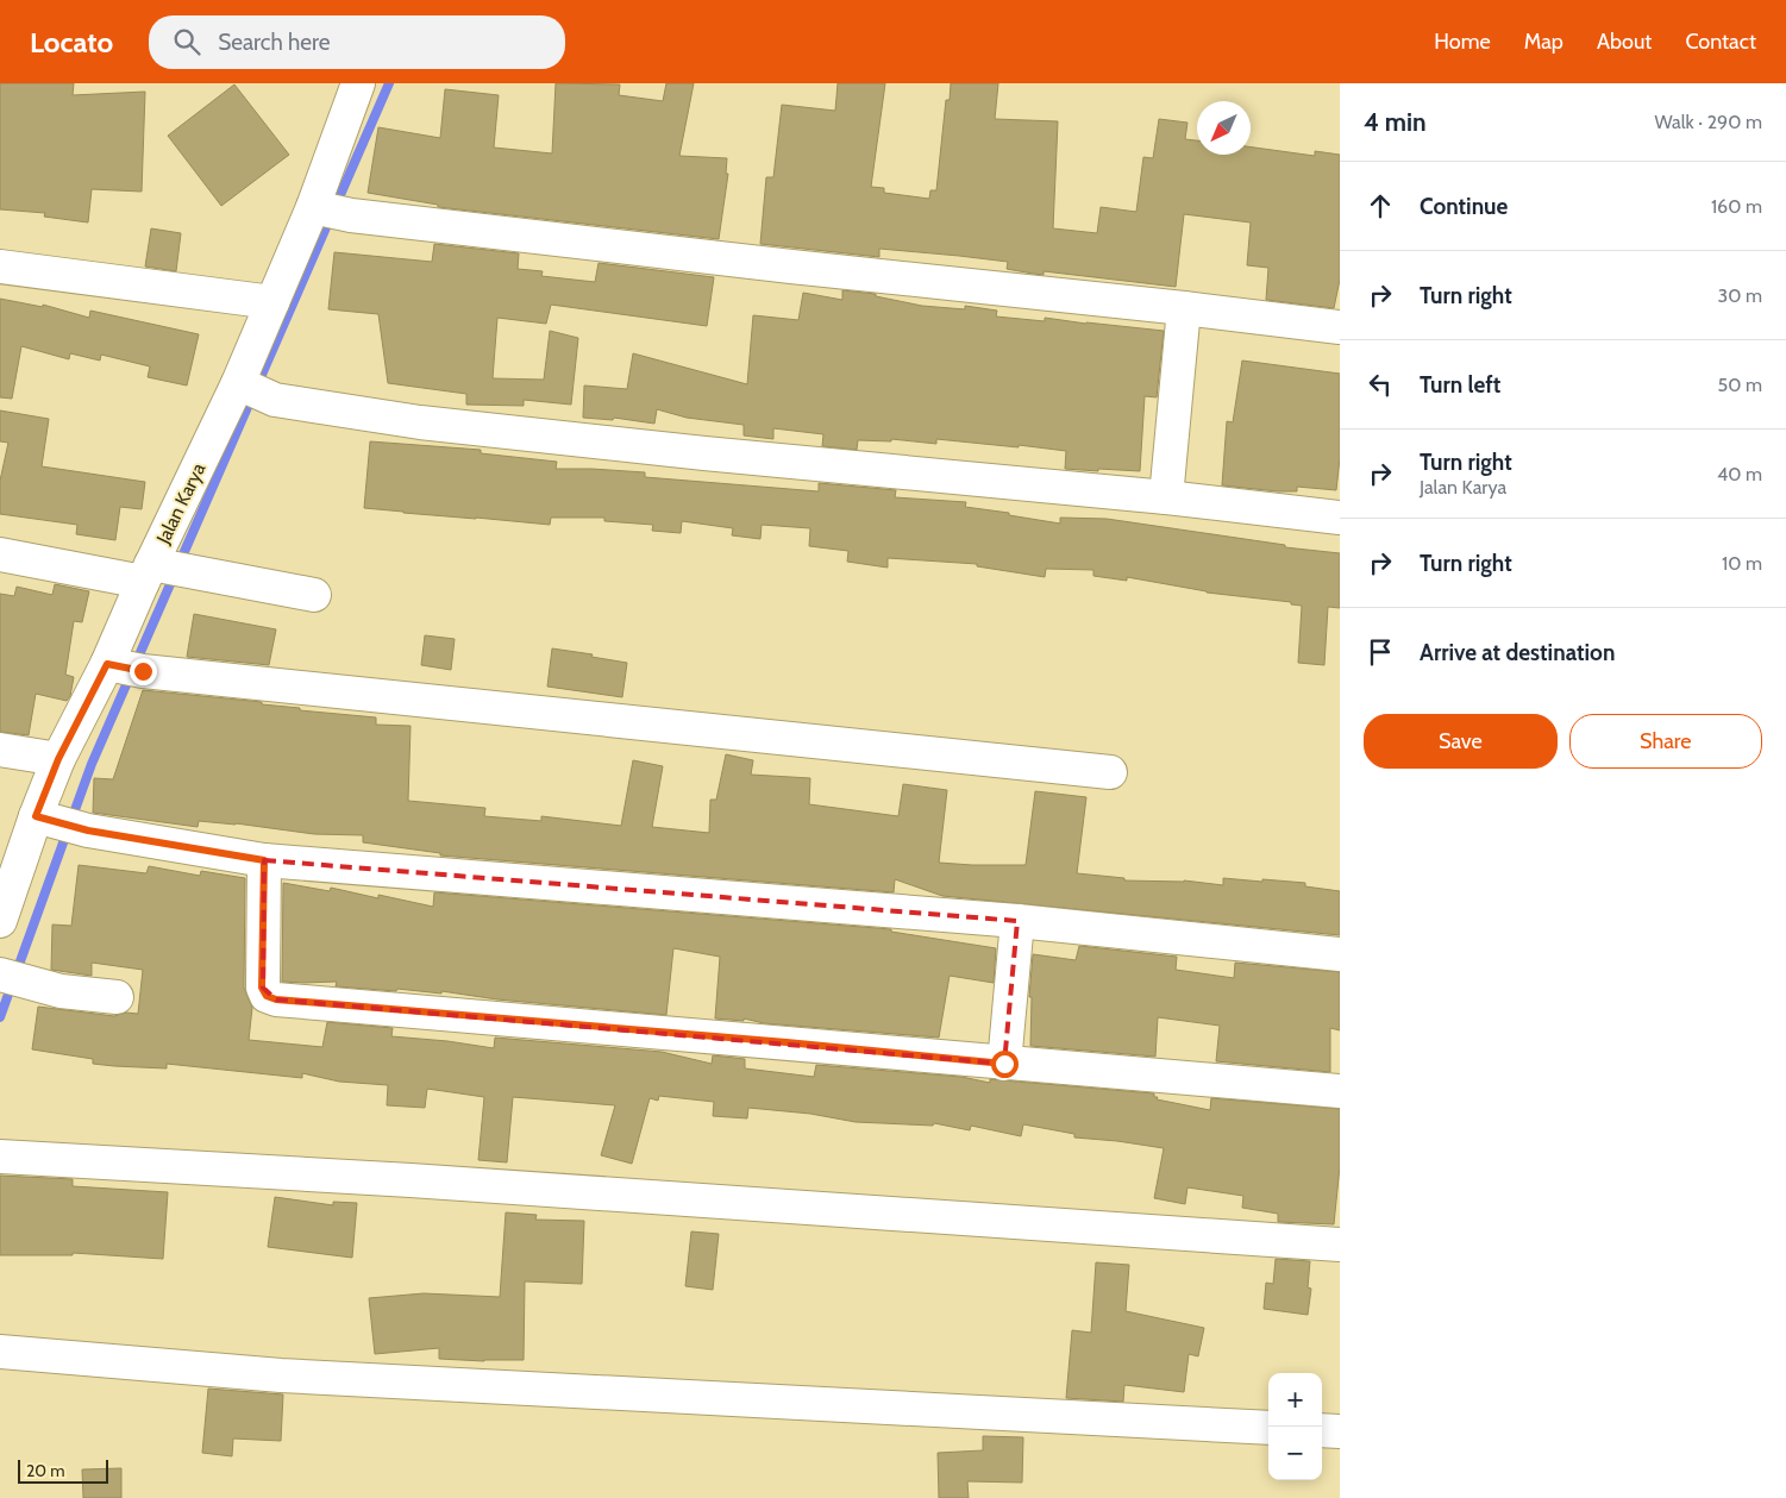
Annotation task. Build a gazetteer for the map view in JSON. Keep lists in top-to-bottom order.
{
  "streets": {
    "street": ["Jalan Karya"]
  },
  "scale_bar": "20 m",
  "north": "bottom left",
  "page": {
    "header": "Locato",
    "search": "Search here",
    "nav": [
      "Home",
      "Map",
      "About",
      "Contact"
    ],
    "heading": ["4 min", "Walk · 290 m"],
    "list": [
      ["Continue", "160 m"],
      ["Turn right", "30 m"],
      ["Turn left", "50 m"],
      ["Turn right", "Jalan Karya", "40 m"],
      ["Turn right", "10 m"],
      "Arrive at destination"
    ],
    "buttons": ["Save", "Share"],
    "map_buttons": ["+", "−"],
    "scale": "20 m"
  }
}
